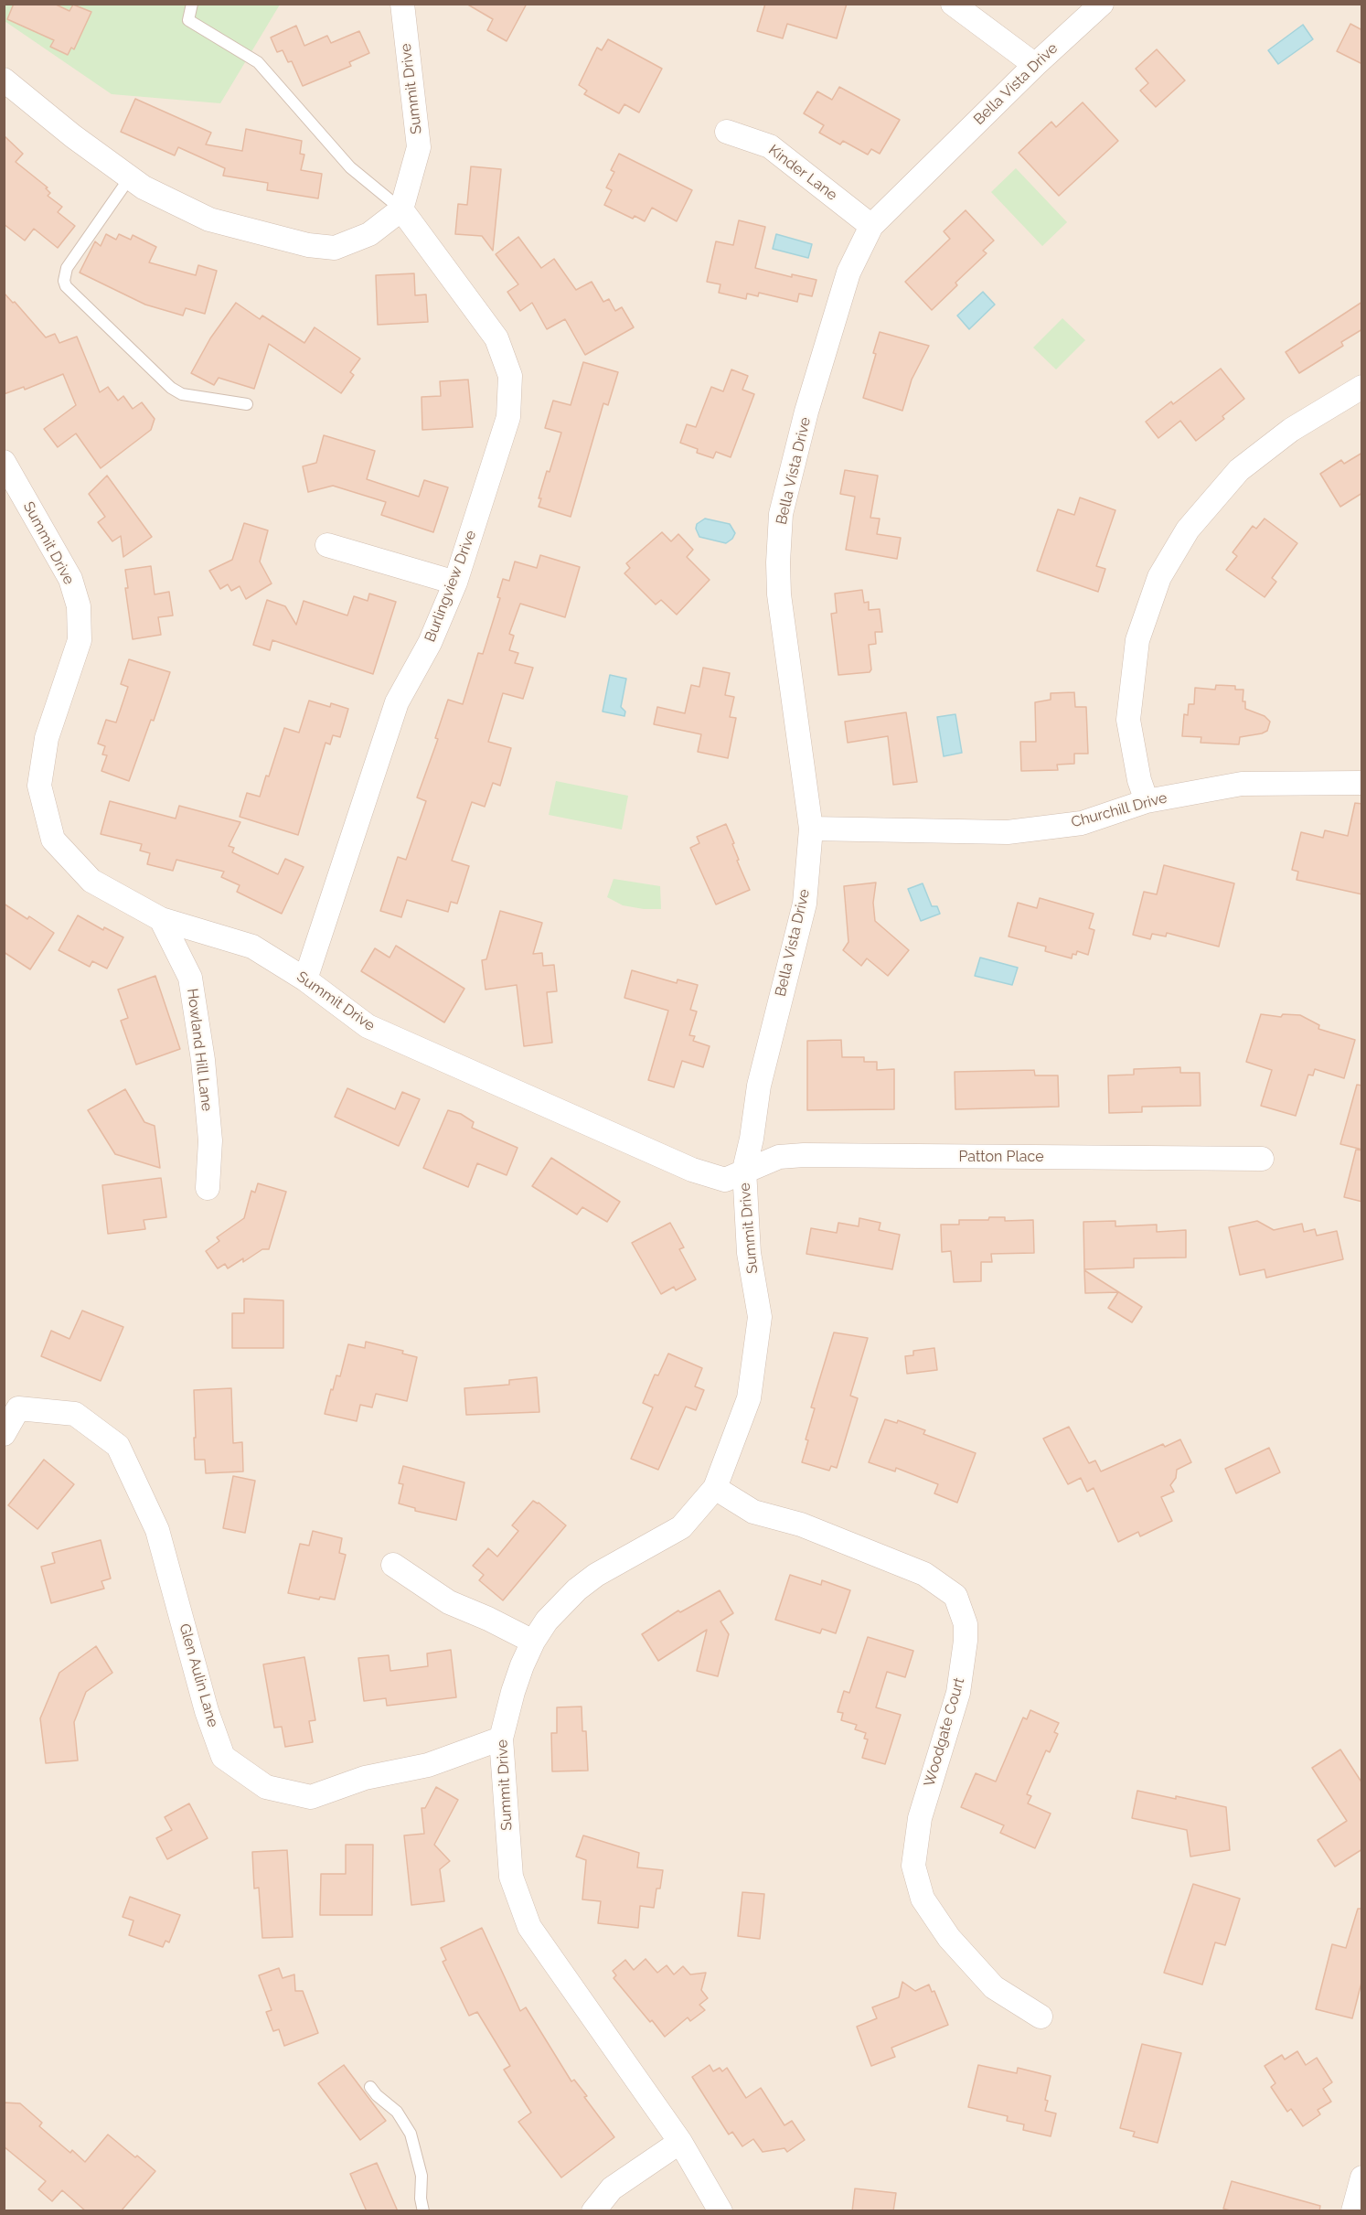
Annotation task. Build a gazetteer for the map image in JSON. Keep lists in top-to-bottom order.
{
  "streets": {
    "street": [
      "Bella Vista Drive",
      "Summit Drive",
      "Kinder Lane",
      "Burlingview Drive",
      "Churchill Drive",
      "Howland Hill Lane",
      "Patton Place",
      "Glen Aulin Lane",
      "Woodgate Court"
    ]
  },
  "crossings": [
    ["Bella Vista Drive", "Summit Drive"],
    ["Bella Vista Drive", "Kinder Lane"],
    ["Bella Vista Drive", "Churchill Drive"],
    ["Bella Vista Drive", "Patton Place"],
    ["Summit Drive", "Burlingview Drive"],
    ["Summit Drive", "Howland Hill Lane"],
    ["Summit Drive", "Patton Place"],
    ["Summit Drive", "Glen Aulin Lane"],
    ["Summit Drive", "Woodgate Court"]
  ]
}
